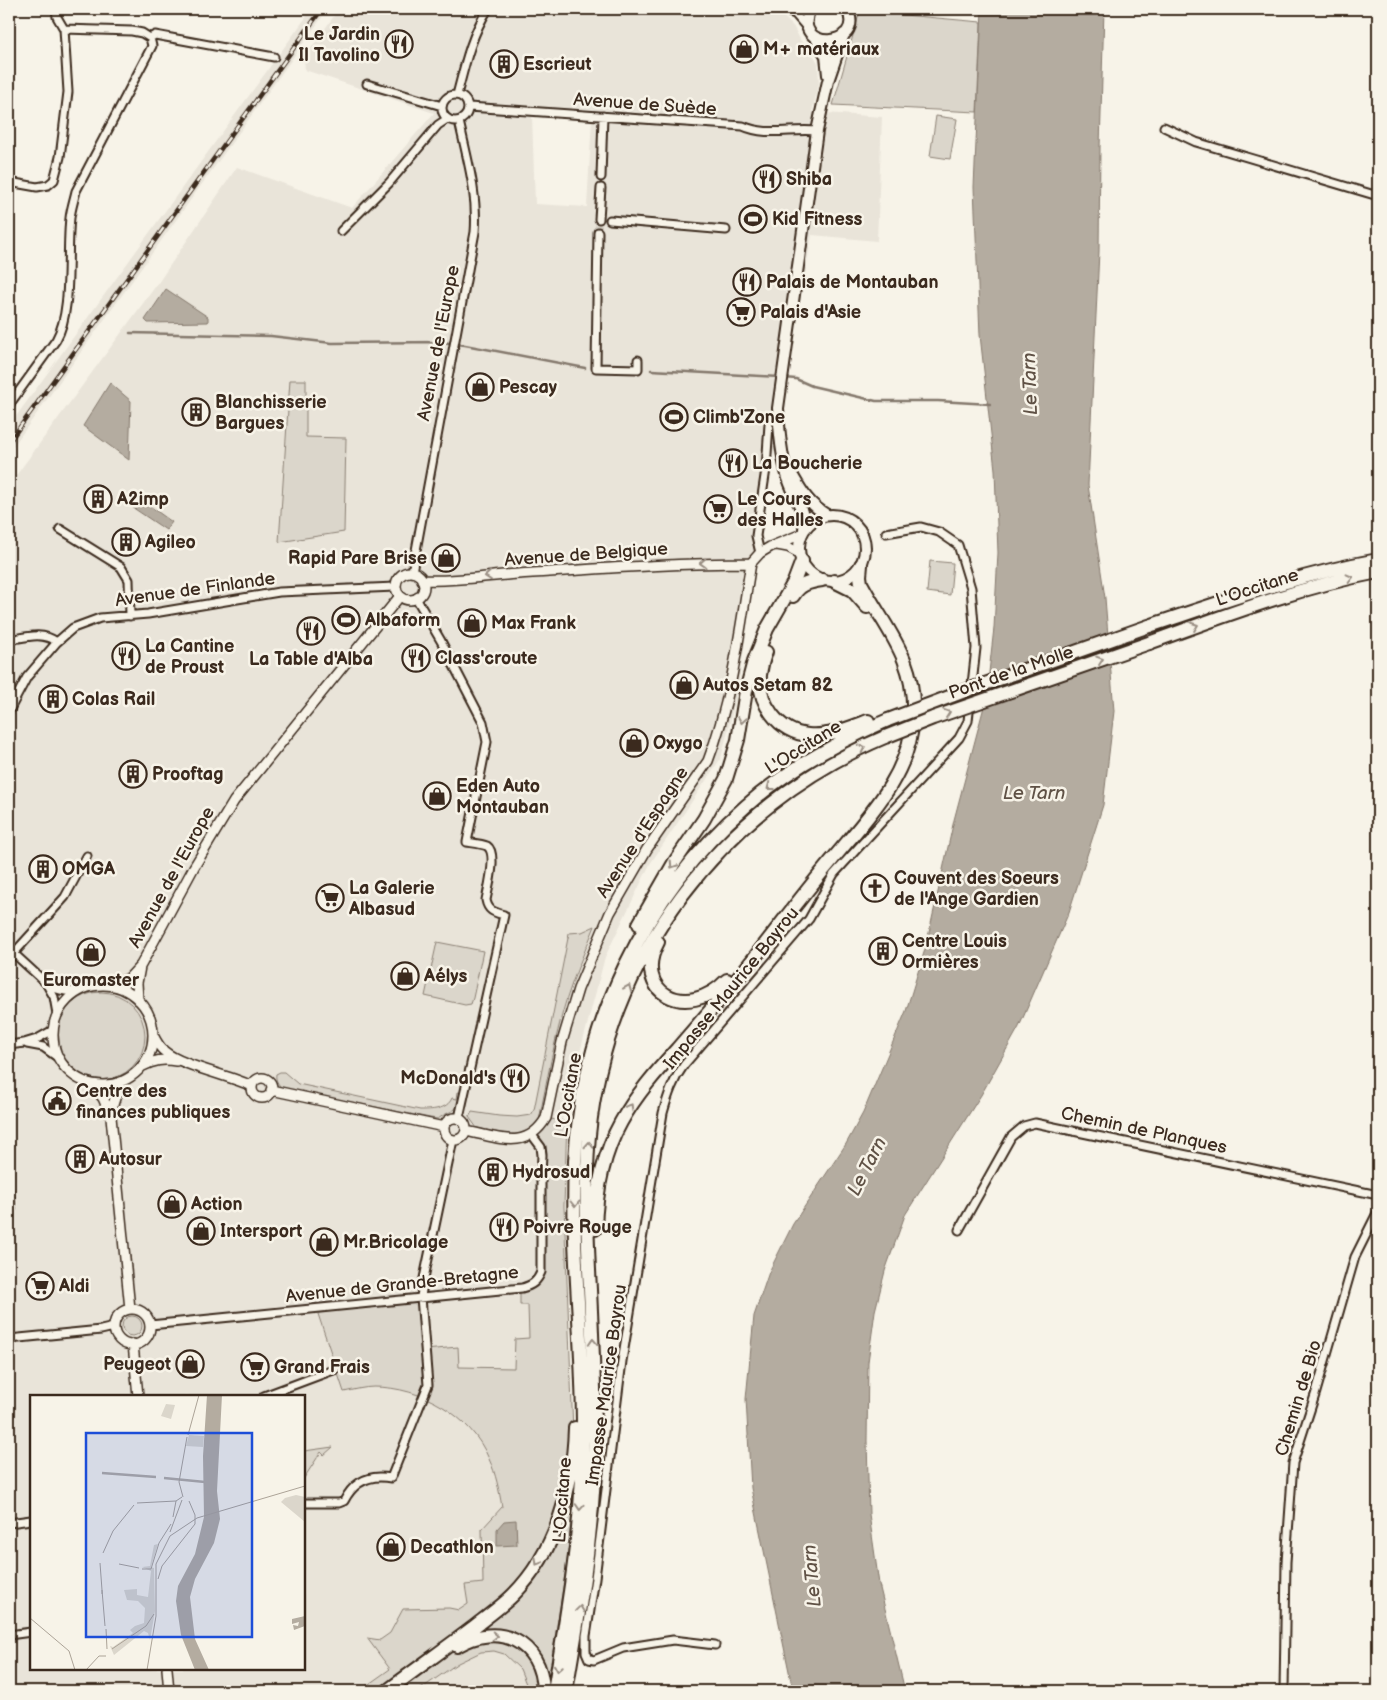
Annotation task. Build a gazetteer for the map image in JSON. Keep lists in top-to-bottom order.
{
  "streets": {
    "highway": ["L'Occitane", "Pont de la Molle"],
    "street": [
      "Avenue de Suède",
      "Avenue de l'Europe",
      "Avenue de Belgique",
      "Avenue de Finlande",
      "Avenue d'Espagne",
      "Impasse Maurice Bayrou",
      "Chemin de Planques",
      "Avenue de Grande-Bretagne",
      "Chemin de Bio"
    ]
  },
  "crossings": [
    ["Avenue de Suède", "Avenue de l'Europe"],
    ["Avenue de l'Europe", "Avenue de Belgique"],
    ["Avenue de l'Europe", "Avenue de Finlande"],
    ["Avenue de Belgique", "Avenue de Finlande"],
    ["Avenue de Belgique", "Avenue d'Espagne"],
    ["L'Occitane", "Pont de la Molle"],
    ["Avenue d'Espagne", "Avenue de Grande-Bretagne"]
  ],
  "one_way": ["Avenue de Belgique"],
  "water": ["Le Tarn"],
  "places": {
    "restaurant": [
      "Le Jardin Il Tavolino",
      "Shiba",
      "Palais de Montauban",
      "La Boucherie",
      "La Table d'Alba",
      "La Cantine de Proust",
      "Class'croute",
      "McDonald's",
      "Poivre Rouge"
    ],
    "shop": [
      "M+ matériaux",
      "Pescay",
      "Rapid Pare Brise",
      "Max Frank",
      "Autos Setam 82",
      "Oxygo",
      "Eden Auto Montauban",
      "Euromaster",
      "Aélys",
      "Action",
      "Intersport",
      "Mr.Bricolage",
      "Peugeot",
      "Decathlon"
    ],
    "building": [
      "Escrieut",
      "Blanchisserie Bargues",
      "A2imp",
      "Agileo",
      "Colas Rail",
      "Prooftag",
      "OMGA",
      "Centre Louis Ormières",
      "Autosur",
      "Hydrosud"
    ],
    "sports": ["Kid Fitness", "Climb'Zone", "Albaform"],
    "supermarket": [
      "Palais d'Asie",
      "Le Cours des Halles",
      "La Galerie Albasud",
      "Aldi",
      "Grand Frais"
    ],
    "church": ["Couvent des Soeurs de l'Ange Gardien"],
    "public building": ["Centre des finances publiques"]
  }
}
